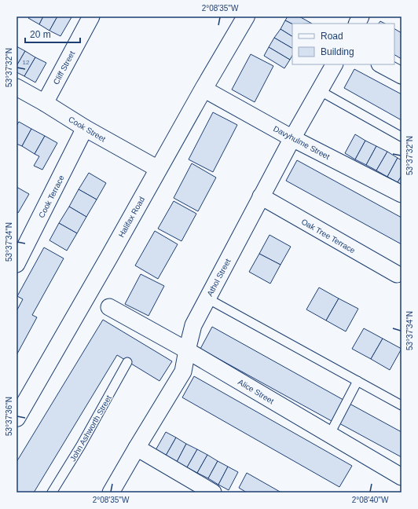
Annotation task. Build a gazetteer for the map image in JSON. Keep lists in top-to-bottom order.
{
  "streets": {
    "highway": ["Halifax Road"],
    "street": [
      "Cliff Street",
      "Cook Street",
      "Davyhulme Street",
      "Cook Terrace",
      "Oak Tree Terrace",
      "Athol Street",
      "Alice Street"
    ],
    "lane": ["John Ashworth Street"]
  },
  "crossings": [
    ["Cliff Street", "Cook Street"],
    ["Cook Street", "Cook Terrace"],
    ["Cook Street", "Halifax Road"],
    ["Davyhulme Street", "Halifax Road"],
    ["Davyhulme Street", "Athol Street"],
    ["Oak Tree Terrace", "Athol Street"],
    ["Athol Street", "Alice Street"]
  ],
  "house_numbers": ["12"],
  "legend": ["Road", "Building"],
  "scale_bar": "20 m",
  "coordinates": [
    "2°08'35\"W",
    "53°37'32\"N",
    "53°37'34\"N",
    "53°37'36\"N",
    "2°08'40\"W"
  ]
}
